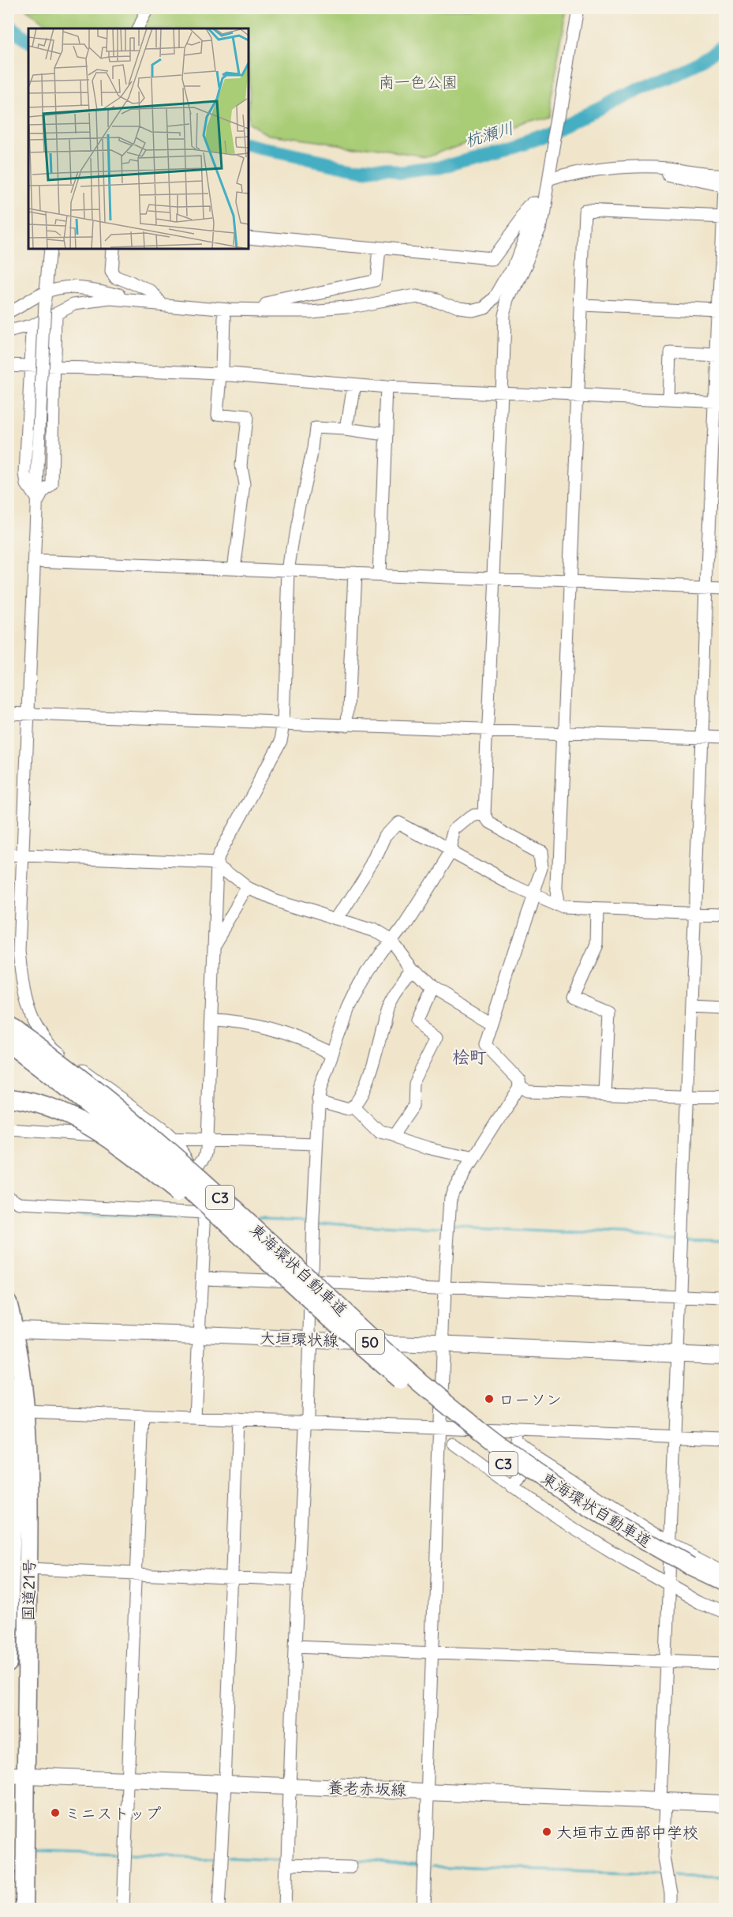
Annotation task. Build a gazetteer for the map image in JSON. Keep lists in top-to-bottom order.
{
  "streets": {
    "highway": ["C3", "東海環状自動車道", "国道21号"],
    "main road": ["大垣環状線", "50", "養老赤坂線"]
  },
  "crossings": [
    ["大垣環状線", "国道21号"],
    ["国道21号", "養老赤坂線"]
  ],
  "districts": ["桧町"],
  "water": ["杭瀬川"],
  "parks": ["南一色公園"],
  "places": ["ローソン", "ミニストップ", "大垣市立西部中学校"]
}
